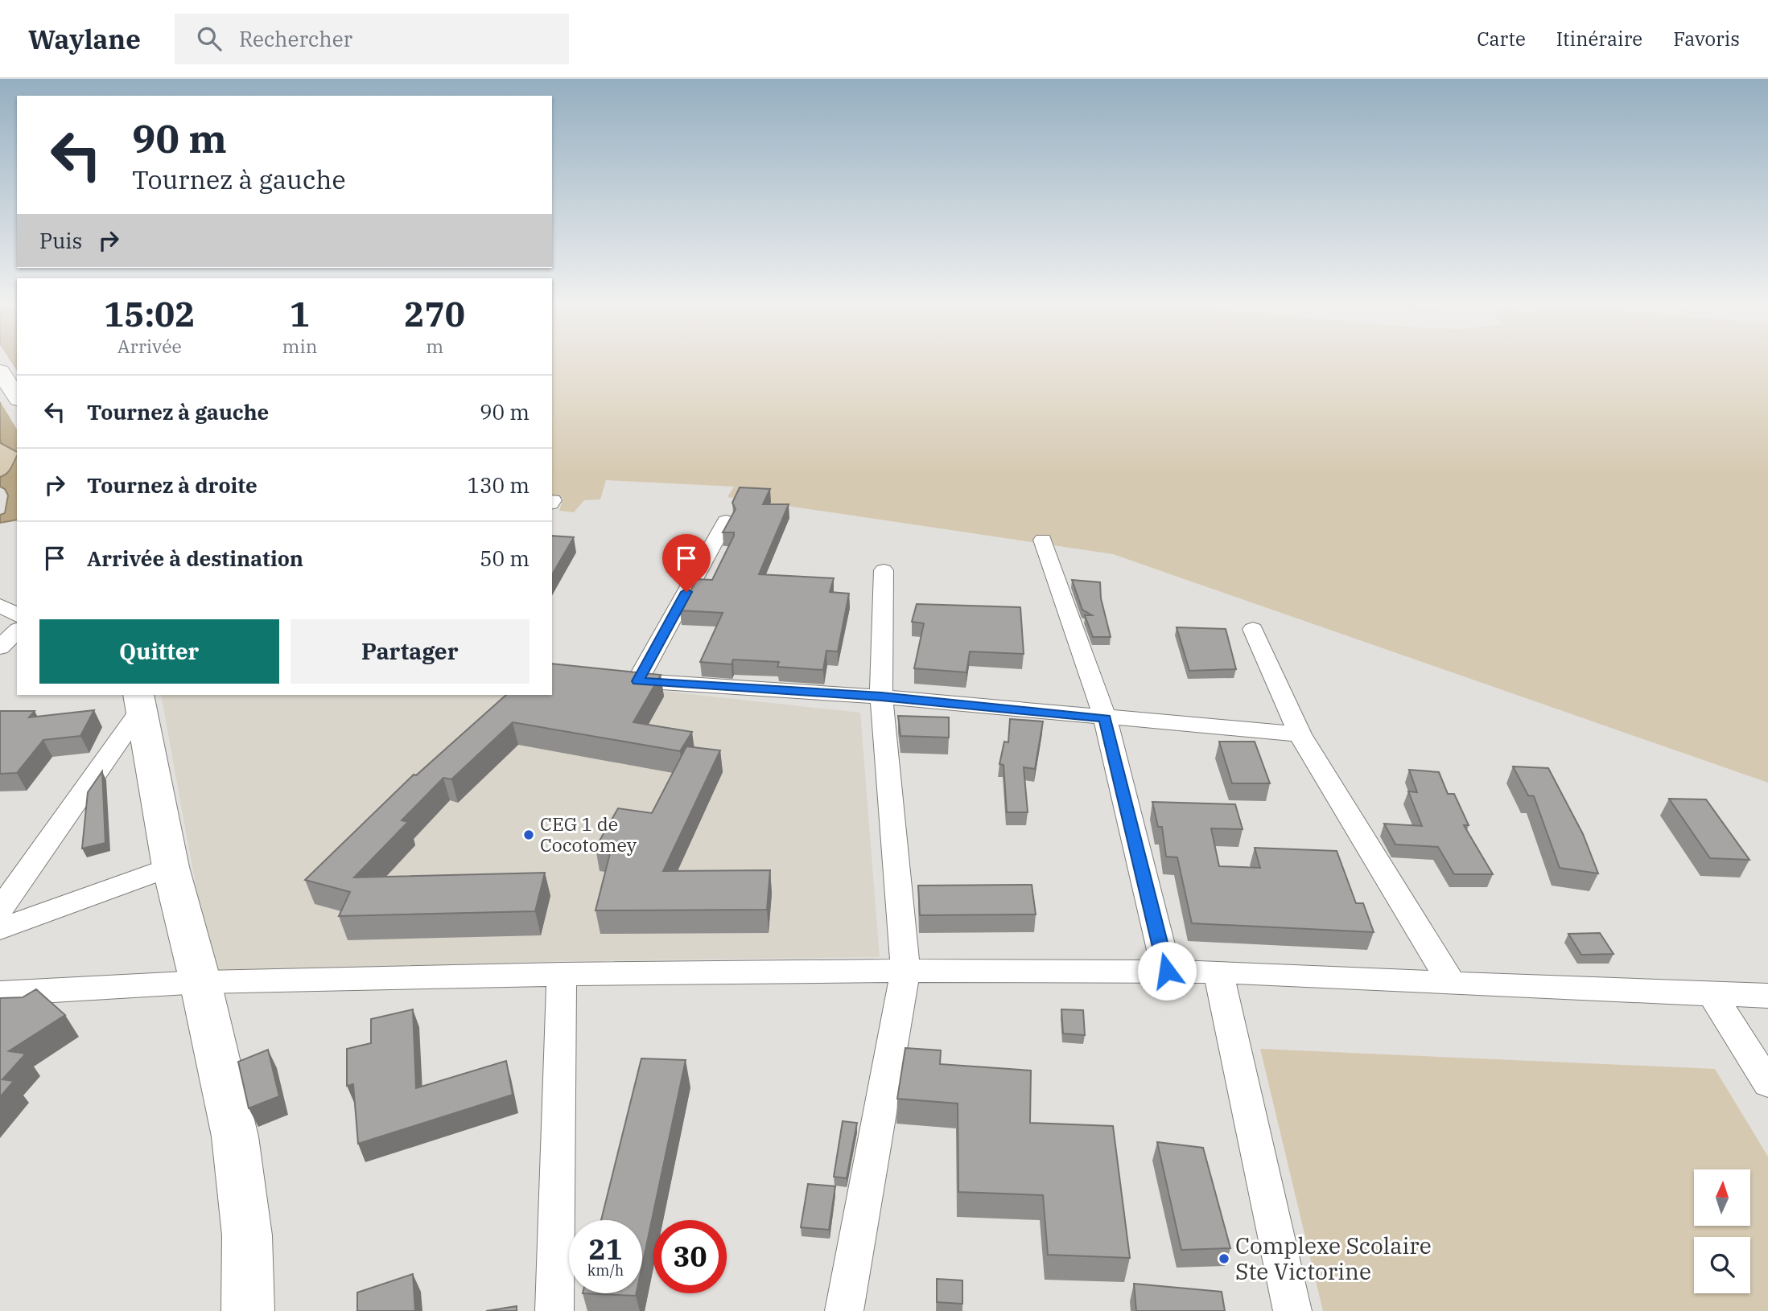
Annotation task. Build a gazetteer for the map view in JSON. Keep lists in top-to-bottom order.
{
  "places": ["CEG 1 de Cocotomey", "Complexe Scolaire Ste Victorine"],
  "north": "top",
  "page": {
    "header": "Waylane",
    "search": "Rechercher",
    "nav": ["Carte", "Itinéraire", "Favoris"],
    "turn": ["90 m", "Tournez à gauche"],
    "then": "Puis",
    "eta": [
      "15:02",
      "Arrivée",
      "1",
      "min",
      "270",
      "m"
    ],
    "list": [
      {
        "name": "Tournez à gauche",
        "value": "90 m"
      },
      {
        "name": "Tournez à droite",
        "value": "130 m"
      },
      {
        "name": "Arrivée à destination",
        "value": "50 m"
      }
    ],
    "buttons": ["Quitter", "Partager"],
    "speed": "21 km/h",
    "limit": "30"
  }
}
